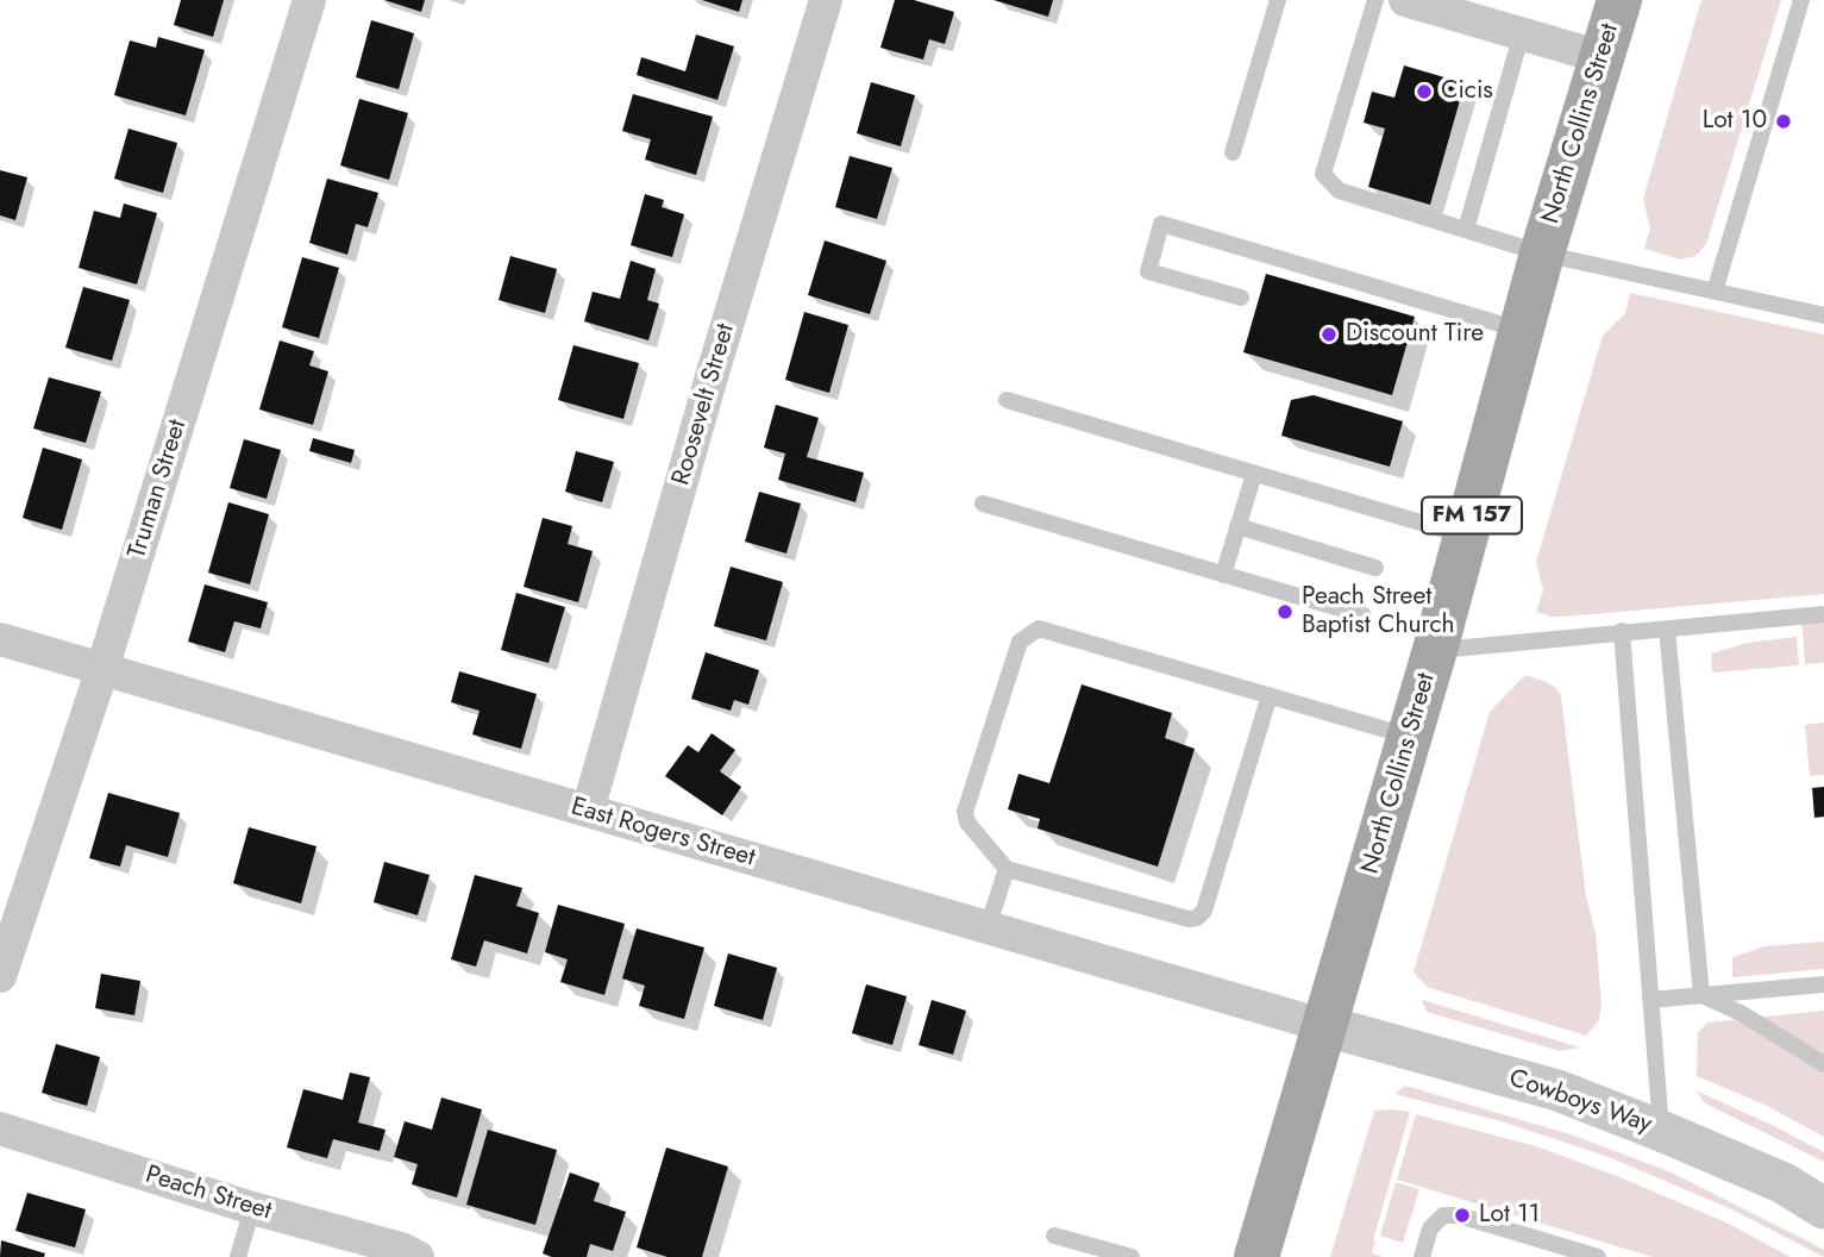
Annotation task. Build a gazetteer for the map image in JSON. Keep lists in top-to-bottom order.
{
  "streets": {
    "main road": ["North Collins Street", "FM 157"],
    "street": [
      "Roosevelt Street",
      "Truman Street",
      "East Rogers Street",
      "Cowboys Way",
      "Peach Street"
    ]
  },
  "crossings": [
    ["North Collins Street", "East Rogers Street"],
    ["North Collins Street", "Cowboys Way"],
    ["Roosevelt Street", "East Rogers Street"],
    ["Truman Street", "East Rogers Street"],
    ["East Rogers Street", "Cowboys Way"]
  ],
  "places": [
    "Cicis",
    "Lot 10",
    "Discount Tire",
    "Peach Street Baptist Church",
    "Lot 11"
  ]
}
